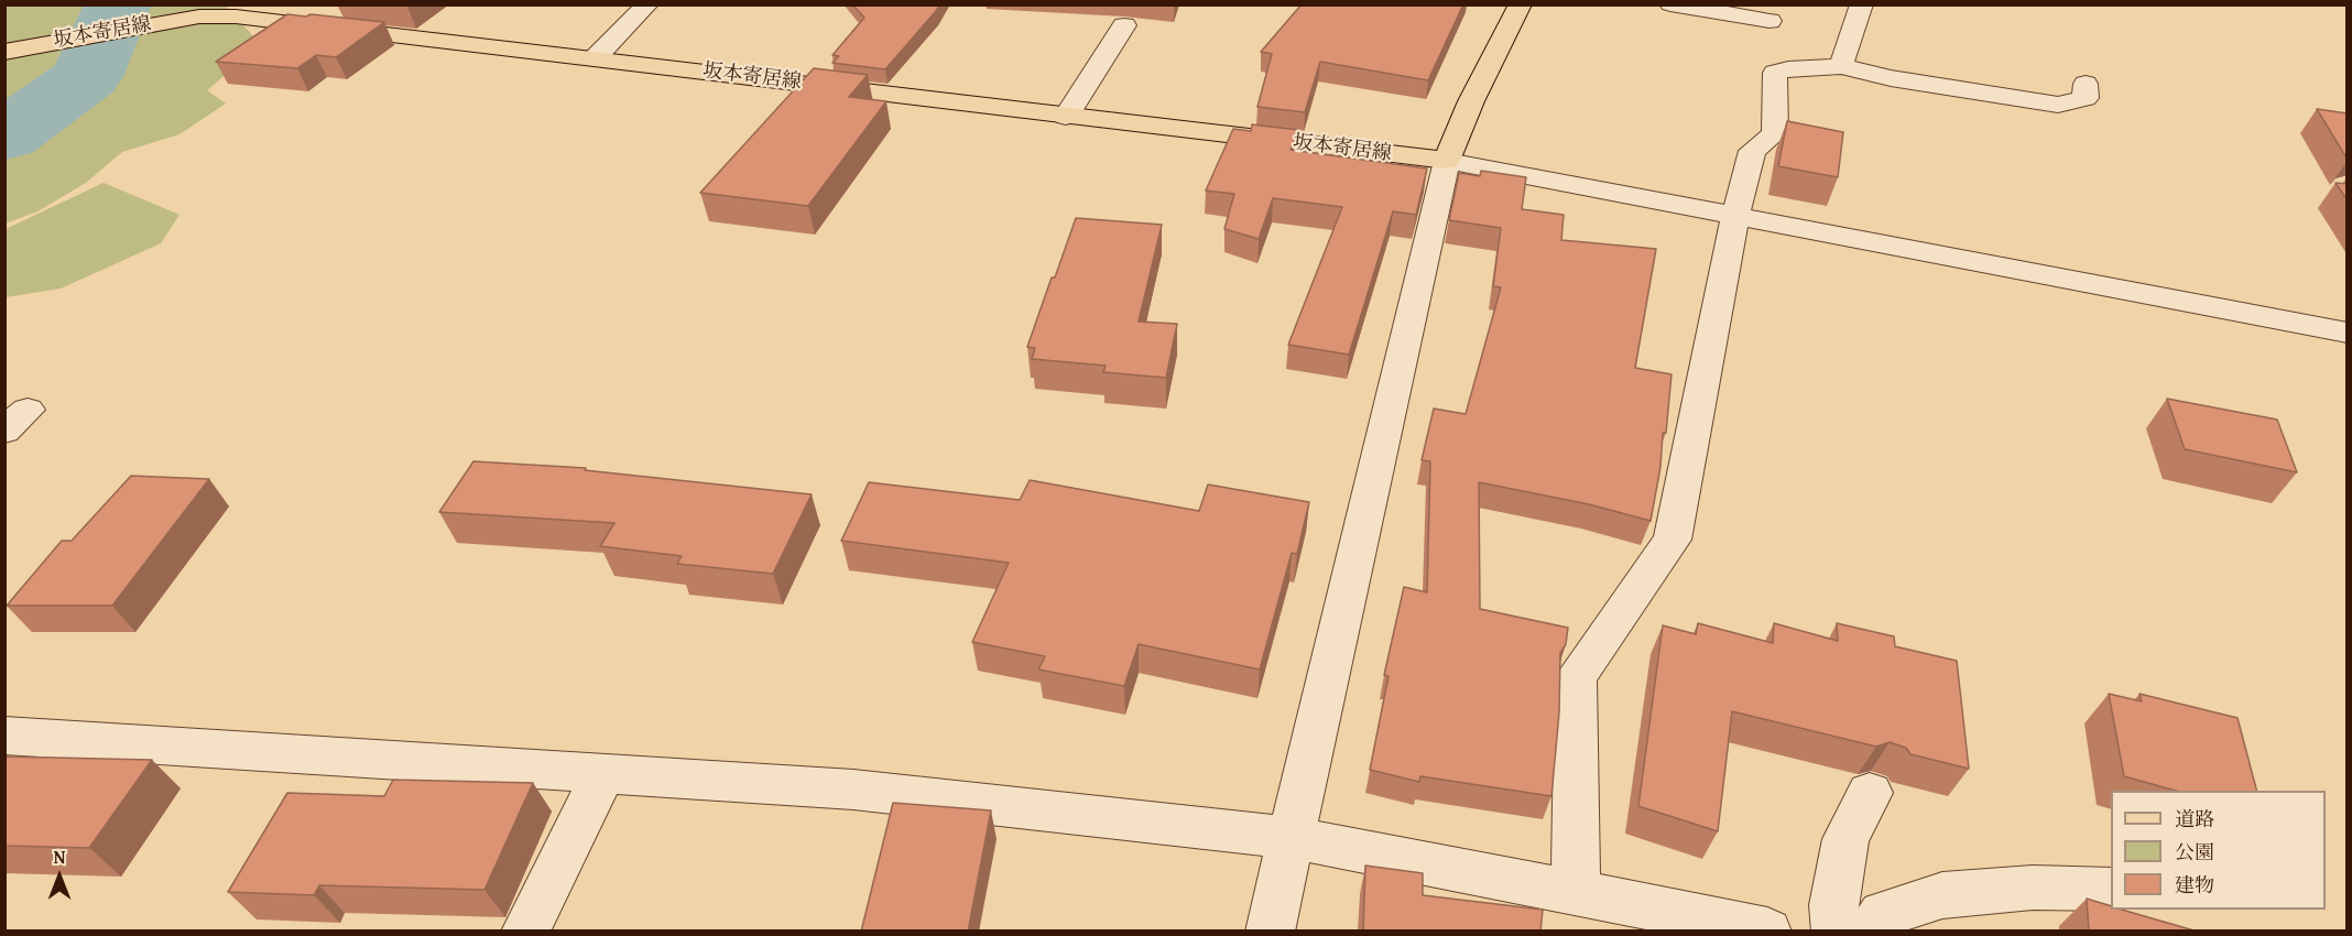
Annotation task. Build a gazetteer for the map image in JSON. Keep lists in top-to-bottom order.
{
  "streets": {
    "main road": ["坂本寄居線"]
  },
  "legend": ["道路", "公園", "建物"],
  "north": "top"
}
